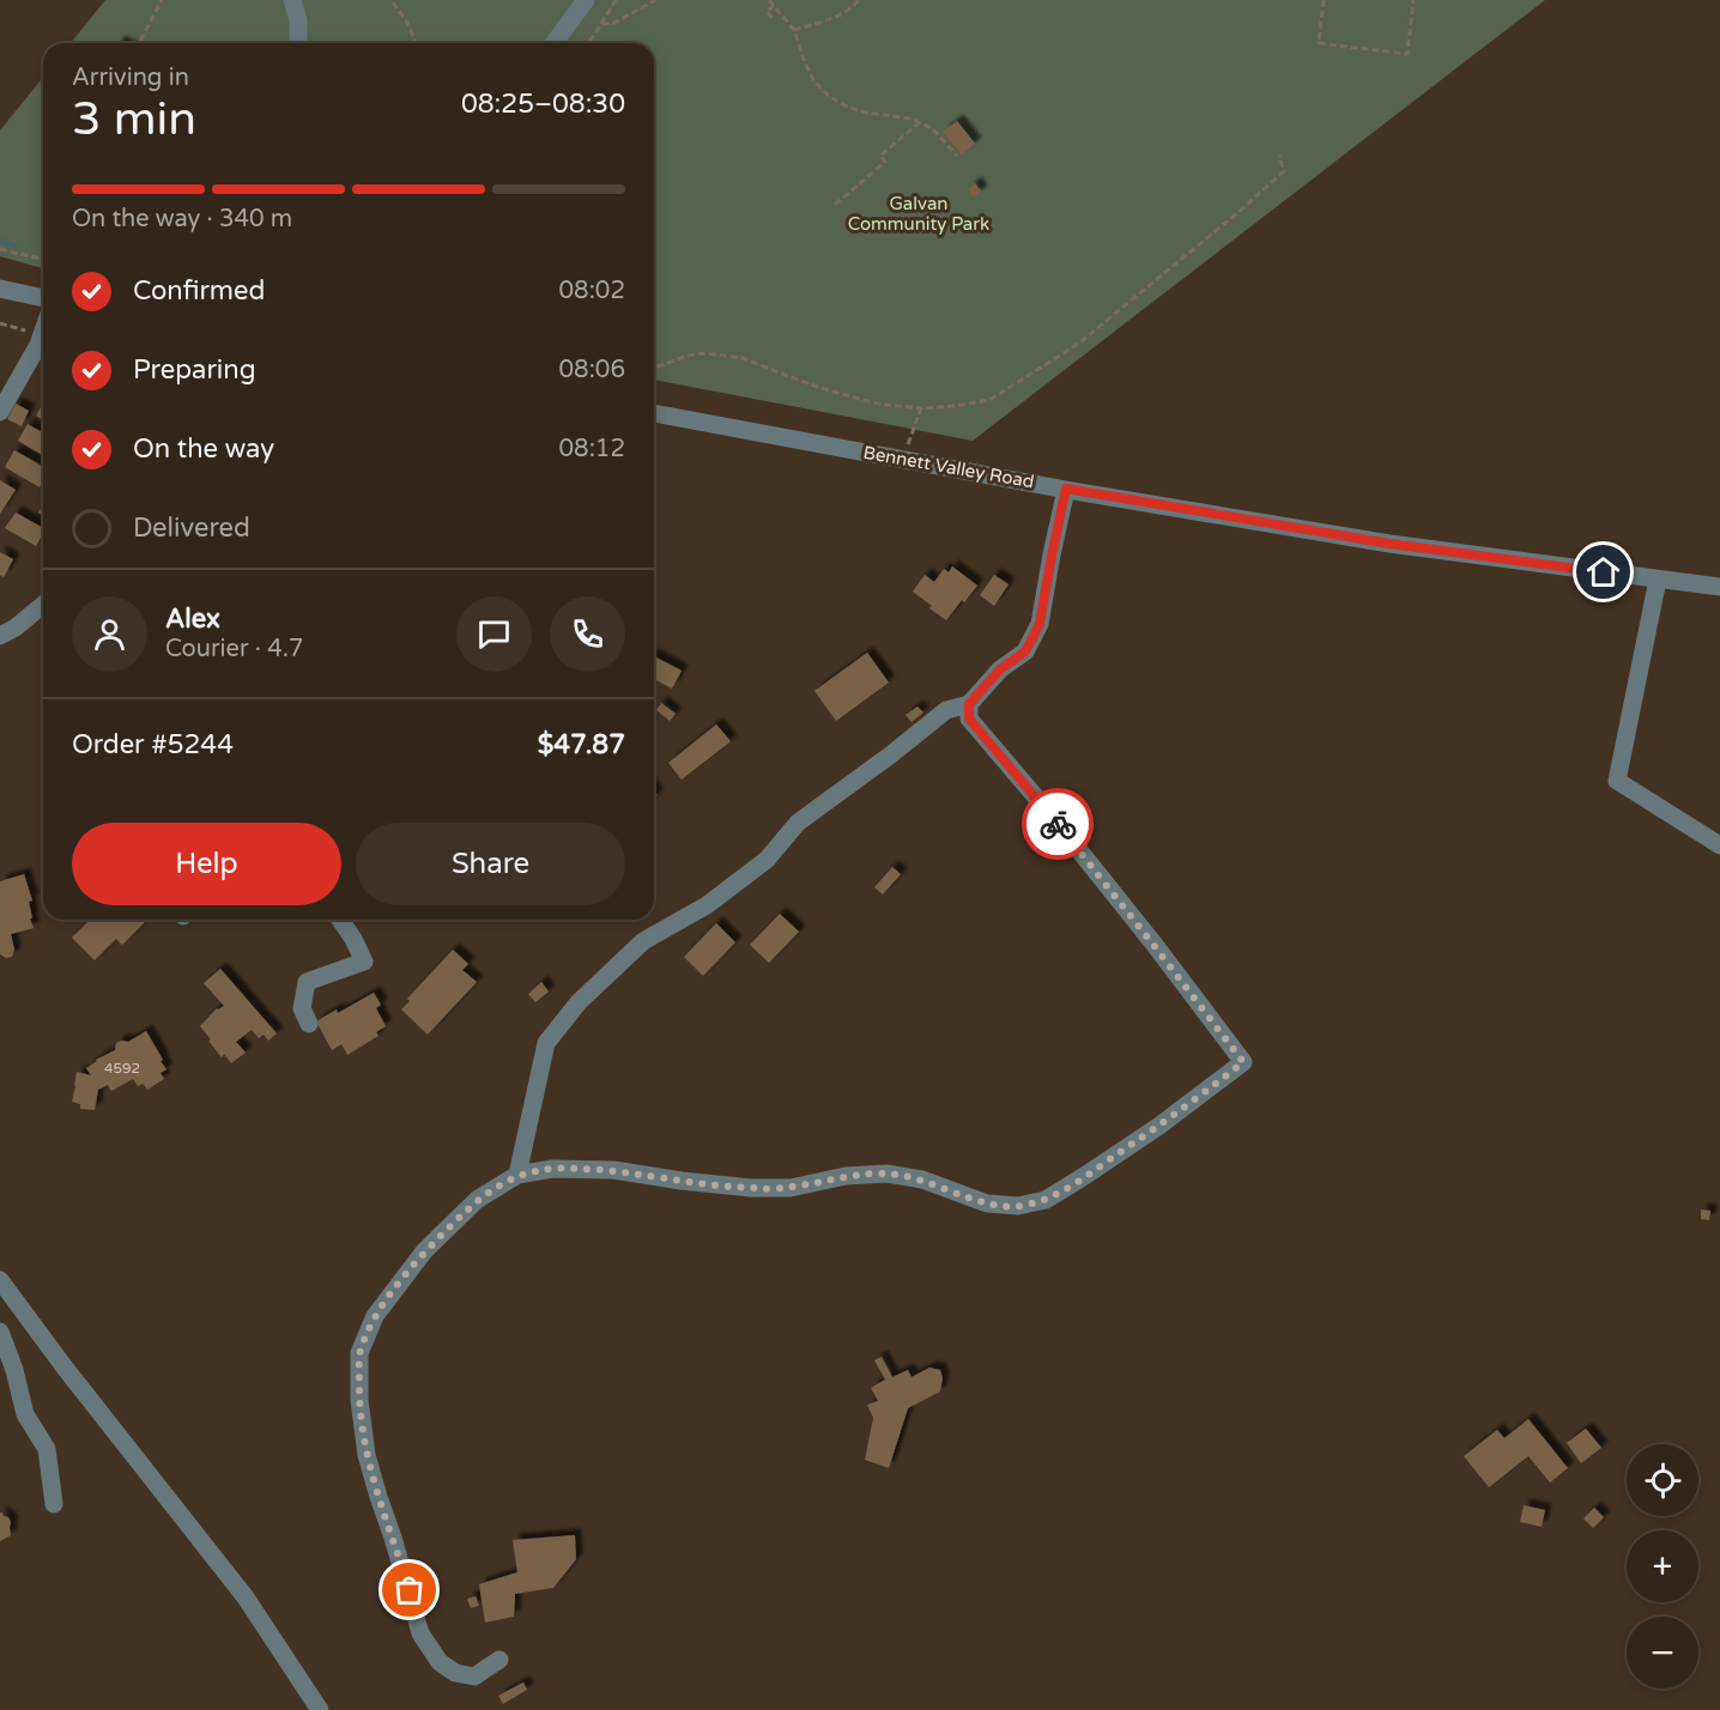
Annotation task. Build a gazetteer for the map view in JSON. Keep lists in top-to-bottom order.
{
  "streets": {
    "street": ["Bennett Valley Road"]
  },
  "parks": ["Galvan Community Park"],
  "house_numbers": ["4592"],
  "page": {
    "heading": ["3 min", "Arriving in", "08:25–08:30"],
    "panel": [
      "Alex",
      "Courier · 4.7",
      "Order #5244",
      "$47.87"
    ],
    "bar": "On the way · 340 m",
    "list": [
      ["Confirmed", "08:02"],
      ["Preparing", "08:06"],
      ["On the way", "08:12"],
      "Delivered"
    ],
    "buttons": ["Help", "Share"],
    "map_buttons": ["+", "−"]
  }
}
